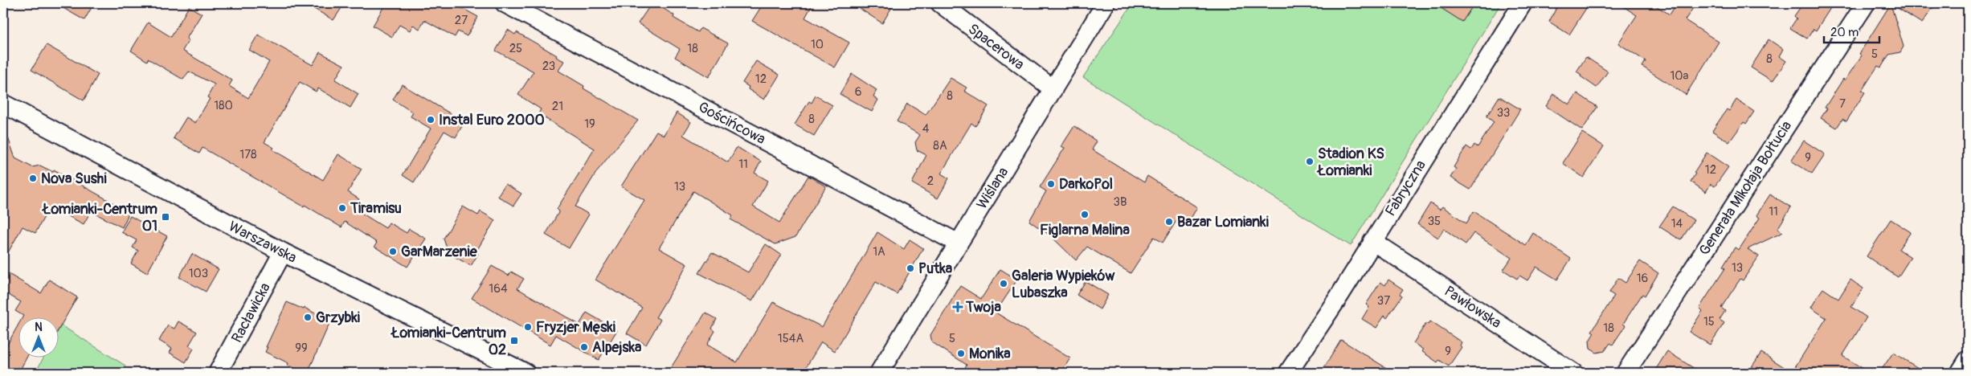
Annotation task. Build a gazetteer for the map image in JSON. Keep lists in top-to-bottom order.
{
  "streets": {
    "street": [
      "Spacerowa",
      "Gościńcowa",
      "Wiślana",
      "Fabryczna",
      "Generała Mikołaja Bołtucia",
      "Warszawska",
      "Pawłowska",
      "Racławicka"
    ]
  },
  "crossings": [
    ["Spacerowa", "Wiślana"],
    ["Gościńcowa", "Wiślana"],
    ["Fabryczna", "Pawłowska"],
    ["Warszawska", "Racławicka"]
  ],
  "places": {
    "other": [
      "Instal Euro 2000",
      "Stadion KS Łomianki",
      "Nova Sushi",
      "DarkoPol",
      "Tiramisu",
      "Figlarna Malina",
      "Bazar Lomianki",
      "GarMarzenie",
      "Putka",
      "Galeria Wypieków Lubaszka",
      "Grzybki",
      "Fryzjer Męski",
      "Alpejska",
      "Monika"
    ],
    "transit": ["Łomianki-Centrum 01", "Łomianki-Centrum 02"],
    "health": ["Twoja"]
  },
  "house_numbers": [
    "27",
    "10",
    "25",
    "18",
    "5",
    "8",
    "23",
    "10a",
    "12",
    "6",
    "8",
    "7",
    "180",
    "21",
    "33",
    "8",
    "19",
    "4",
    "8A",
    "178",
    "9",
    "11",
    "12",
    "2",
    "13",
    "3B",
    "11",
    "35",
    "14",
    "1A",
    "13",
    "103",
    "16",
    "164",
    "37",
    "15",
    "18",
    "154A",
    "5",
    "99",
    "9"
  ],
  "scale_bar": "20 m",
  "north": "top"
}
